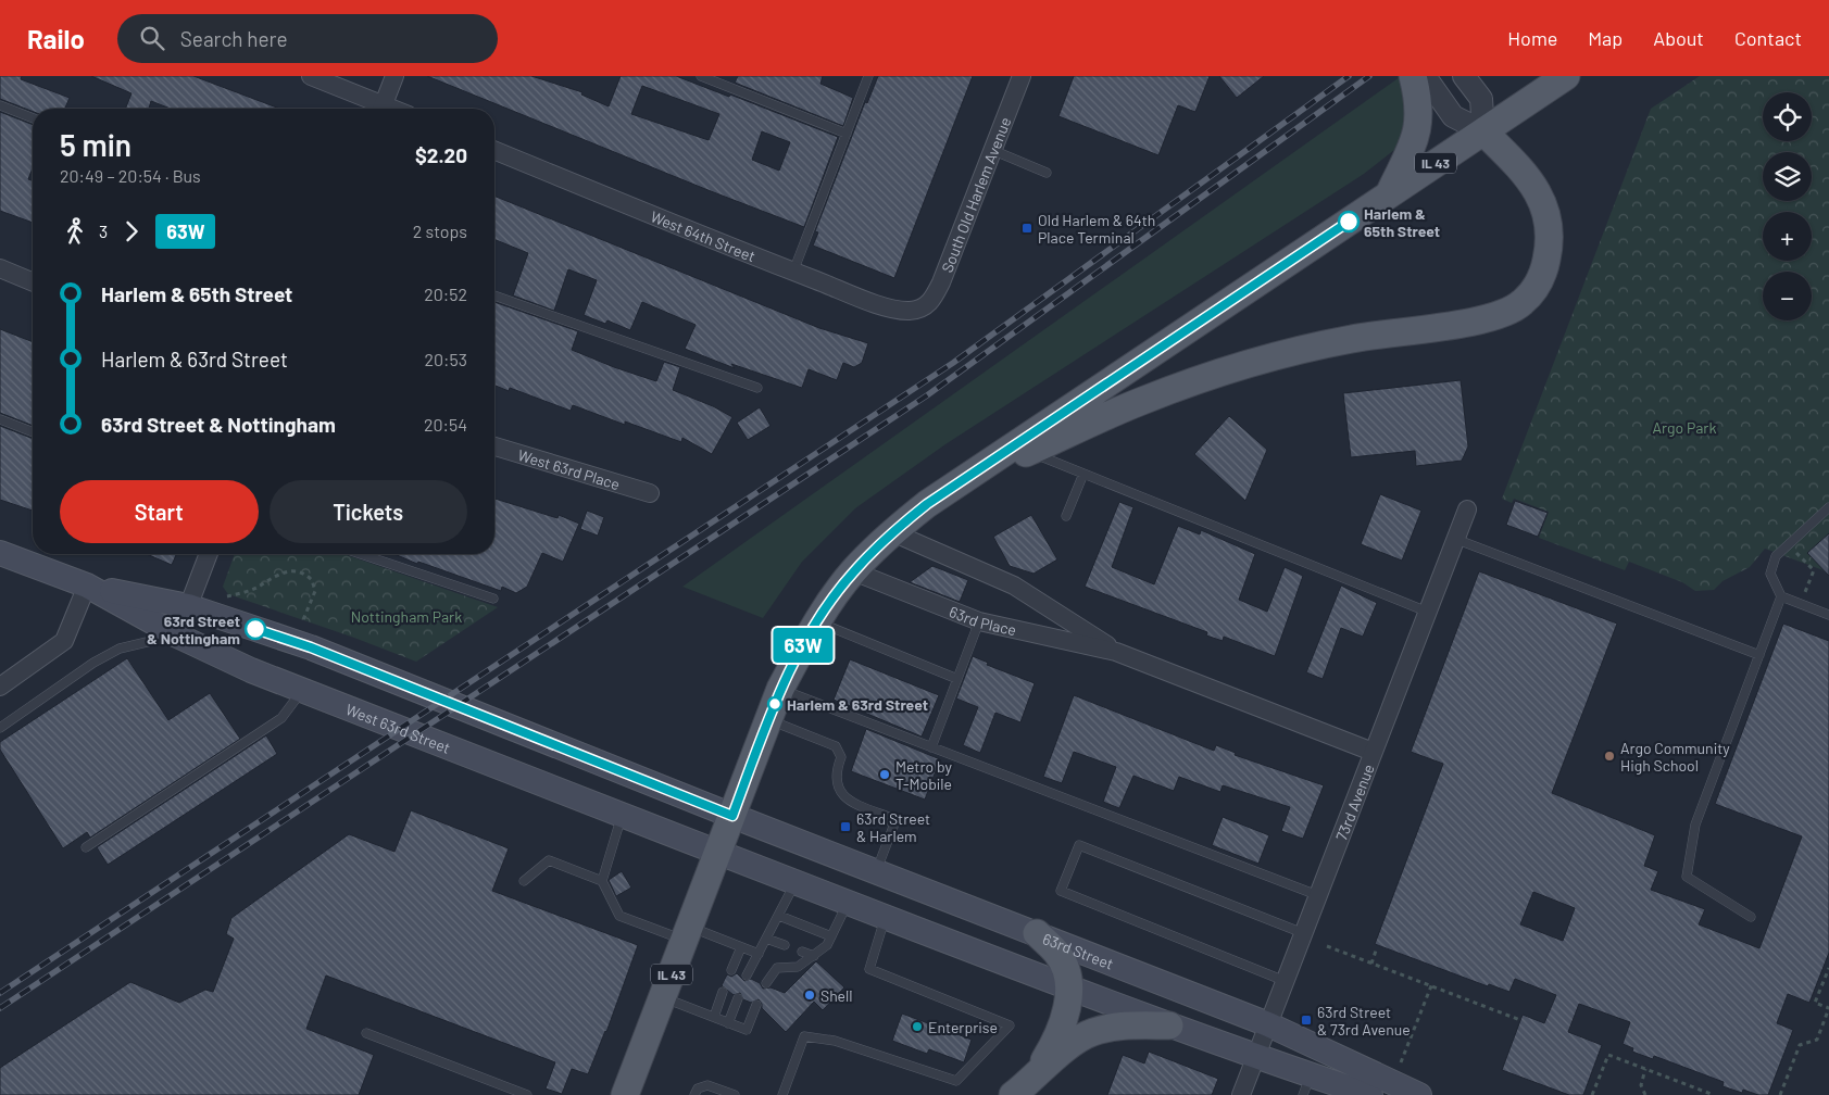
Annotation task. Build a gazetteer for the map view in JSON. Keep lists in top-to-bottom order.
{
  "streets": {
    "main road": ["IL 43", "West 63rd Street", "63rd Street"],
    "street": [
      "South Old Harlem Avenue",
      "West 64th Street",
      "West 63rd Place",
      "63rd Place",
      "73rd Avenue"
    ]
  },
  "crossings": [
    ["IL 43", "63rd Place"],
    ["IL 43", "West 63rd Street"],
    ["IL 43", "63rd Street"],
    ["South Old Harlem Avenue", "West 64th Street"],
    ["63rd Place", "73rd Avenue"],
    ["West 63rd Street", "63rd Street"],
    ["73rd Avenue", "63rd Street"]
  ],
  "parks": ["Argo Park", "Nottingham Park"],
  "places": {
    "other": [
      "Harlem & 65th Street",
      "63rd Street & Nottingham",
      "Harlem & 63rd Street",
      "Argo Community High School",
      "Metro by T-Mobile",
      "Shell",
      "Enterprise"
    ],
    "transit": ["Old Harlem & 64th Place Terminal", "63rd Street & Harlem", "63rd Street & 73rd Avenue"]
  },
  "lines": ["bus line 63W"],
  "page": {
    "header": "Railo",
    "search": "Search here",
    "nav": [
      "Home",
      "Map",
      "About",
      "Contact"
    ],
    "on_map": "63W",
    "map_buttons": ["+", "−"],
    "heading": ["5 min", "20:49 – 20:54 · Bus", "$2.20"],
    "legs": ["3", "63W", "2 stops"],
    "list": [
      {
        "name": "Harlem & 65th Street",
        "value": "20:52"
      },
      {
        "name": "Harlem & 63rd Street",
        "value": "20:53"
      },
      {
        "name": "63rd Street & Nottingham",
        "value": "20:54"
      }
    ],
    "buttons": ["Start", "Tickets"]
  }
}
